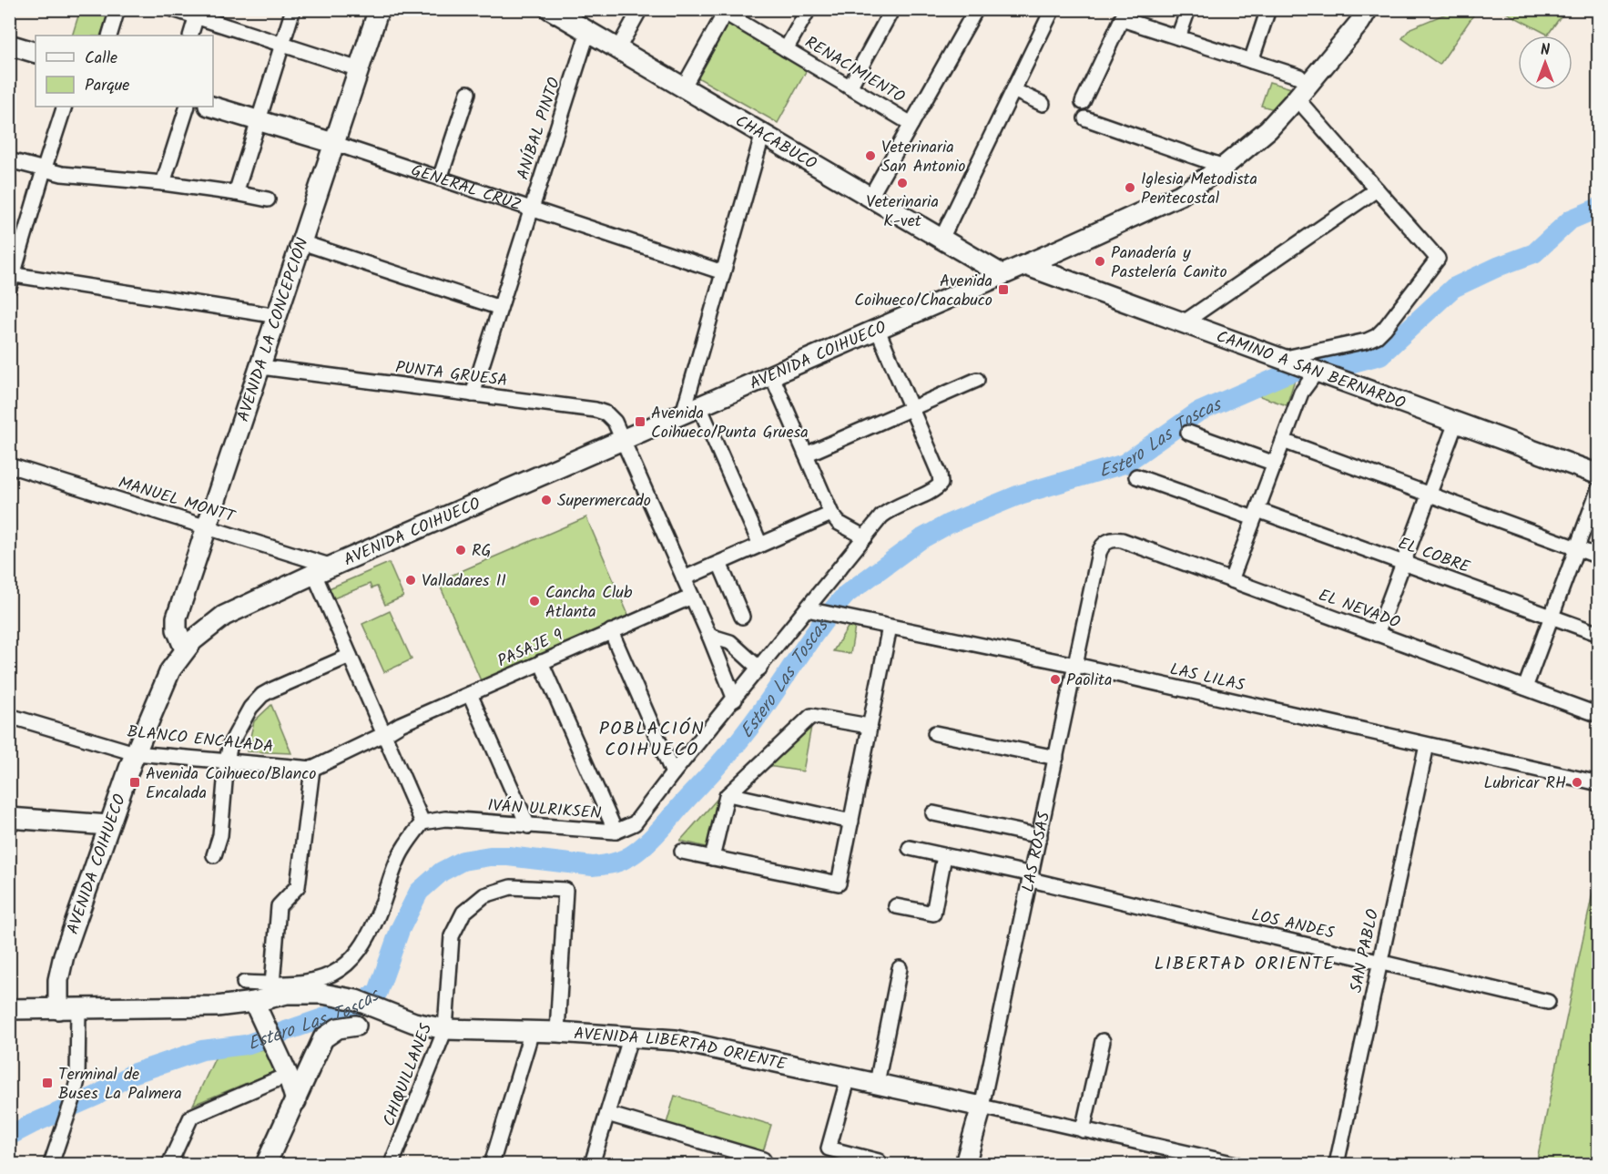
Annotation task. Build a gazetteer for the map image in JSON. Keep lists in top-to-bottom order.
{
  "streets": {
    "main road": [
      "CHACABUCO",
      "GENERAL CRUZ",
      "AVENIDA LA CONCEPCIÓN",
      "AVENIDA COIHUECO",
      "CAMINO A SAN BERNARDO",
      "LAS ROSAS",
      "AVENIDA LIBERTAD ORIENTE"
    ],
    "street": [
      "RENACIMIENTO",
      "ANÍBAL PINTO",
      "PUNTA GRUESA",
      "MANUEL MONTT",
      "EL COBRE",
      "EL NEVADO",
      "PASAJE 9",
      "LAS LILAS",
      "BLANCO ENCALADA",
      "IVÁN ULRIKSEN",
      "LOS ANDES",
      "SAN PABLO",
      "CHIQUILLANES"
    ]
  },
  "crossings": [
    ["RENACIMIENTO", "CHACABUCO"],
    ["ANÍBAL PINTO", "CHACABUCO"],
    ["ANÍBAL PINTO", "GENERAL CRUZ"],
    ["ANÍBAL PINTO", "PUNTA GRUESA"],
    ["CHACABUCO", "AVENIDA COIHUECO"],
    ["GENERAL CRUZ", "AVENIDA LA CONCEPCIÓN"],
    ["AVENIDA LA CONCEPCIÓN", "AVENIDA COIHUECO"],
    ["AVENIDA LA CONCEPCIÓN", "PUNTA GRUESA"],
    ["AVENIDA LA CONCEPCIÓN", "MANUEL MONTT"],
    ["AVENIDA COIHUECO", "CAMINO A SAN BERNARDO"],
    ["AVENIDA COIHUECO", "PUNTA GRUESA"],
    ["AVENIDA COIHUECO", "MANUEL MONTT"],
    ["AVENIDA COIHUECO", "BLANCO ENCALADA"],
    ["AVENIDA COIHUECO", "AVENIDA LIBERTAD ORIENTE"],
    ["PUNTA GRUESA", "PASAJE 9"],
    ["PUNTA GRUESA", "IVÁN ULRIKSEN"],
    ["EL NEVADO", "LAS ROSAS"],
    ["LAS LILAS", "IVÁN ULRIKSEN"],
    ["LAS LILAS", "LAS ROSAS"],
    ["LAS LILAS", "SAN PABLO"],
    ["LAS ROSAS", "LOS ANDES"],
    ["LAS ROSAS", "AVENIDA LIBERTAD ORIENTE"],
    ["LOS ANDES", "SAN PABLO"],
    ["AVENIDA LIBERTAD ORIENTE", "CHIQUILLANES"]
  ],
  "districts": ["POBLACIÓN COIHUECO", "LIBERTAD ORIENTE"],
  "water": ["Estero Las Toscas"],
  "places": {
    "other": [
      "Veterinaria San Antonio",
      "Veterinaria K-vet",
      "Iglesia Metodista Pentecostal",
      "Panadería y Pastelería Canito",
      "Supermercado",
      "RG",
      "Valladares II",
      "Cancha Club Atlanta",
      "Paolita",
      "Lubricar RH"
    ],
    "transit": [
      "Avenida Coihueco/Chacabuco",
      "Avenida Coihueco/Punta Gruesa",
      "Avenida Coihueco/Blanco Encalada",
      "Terminal de Buses La Palmera"
    ]
  },
  "legend": ["Calle", "Parque"],
  "north": "top"
}
